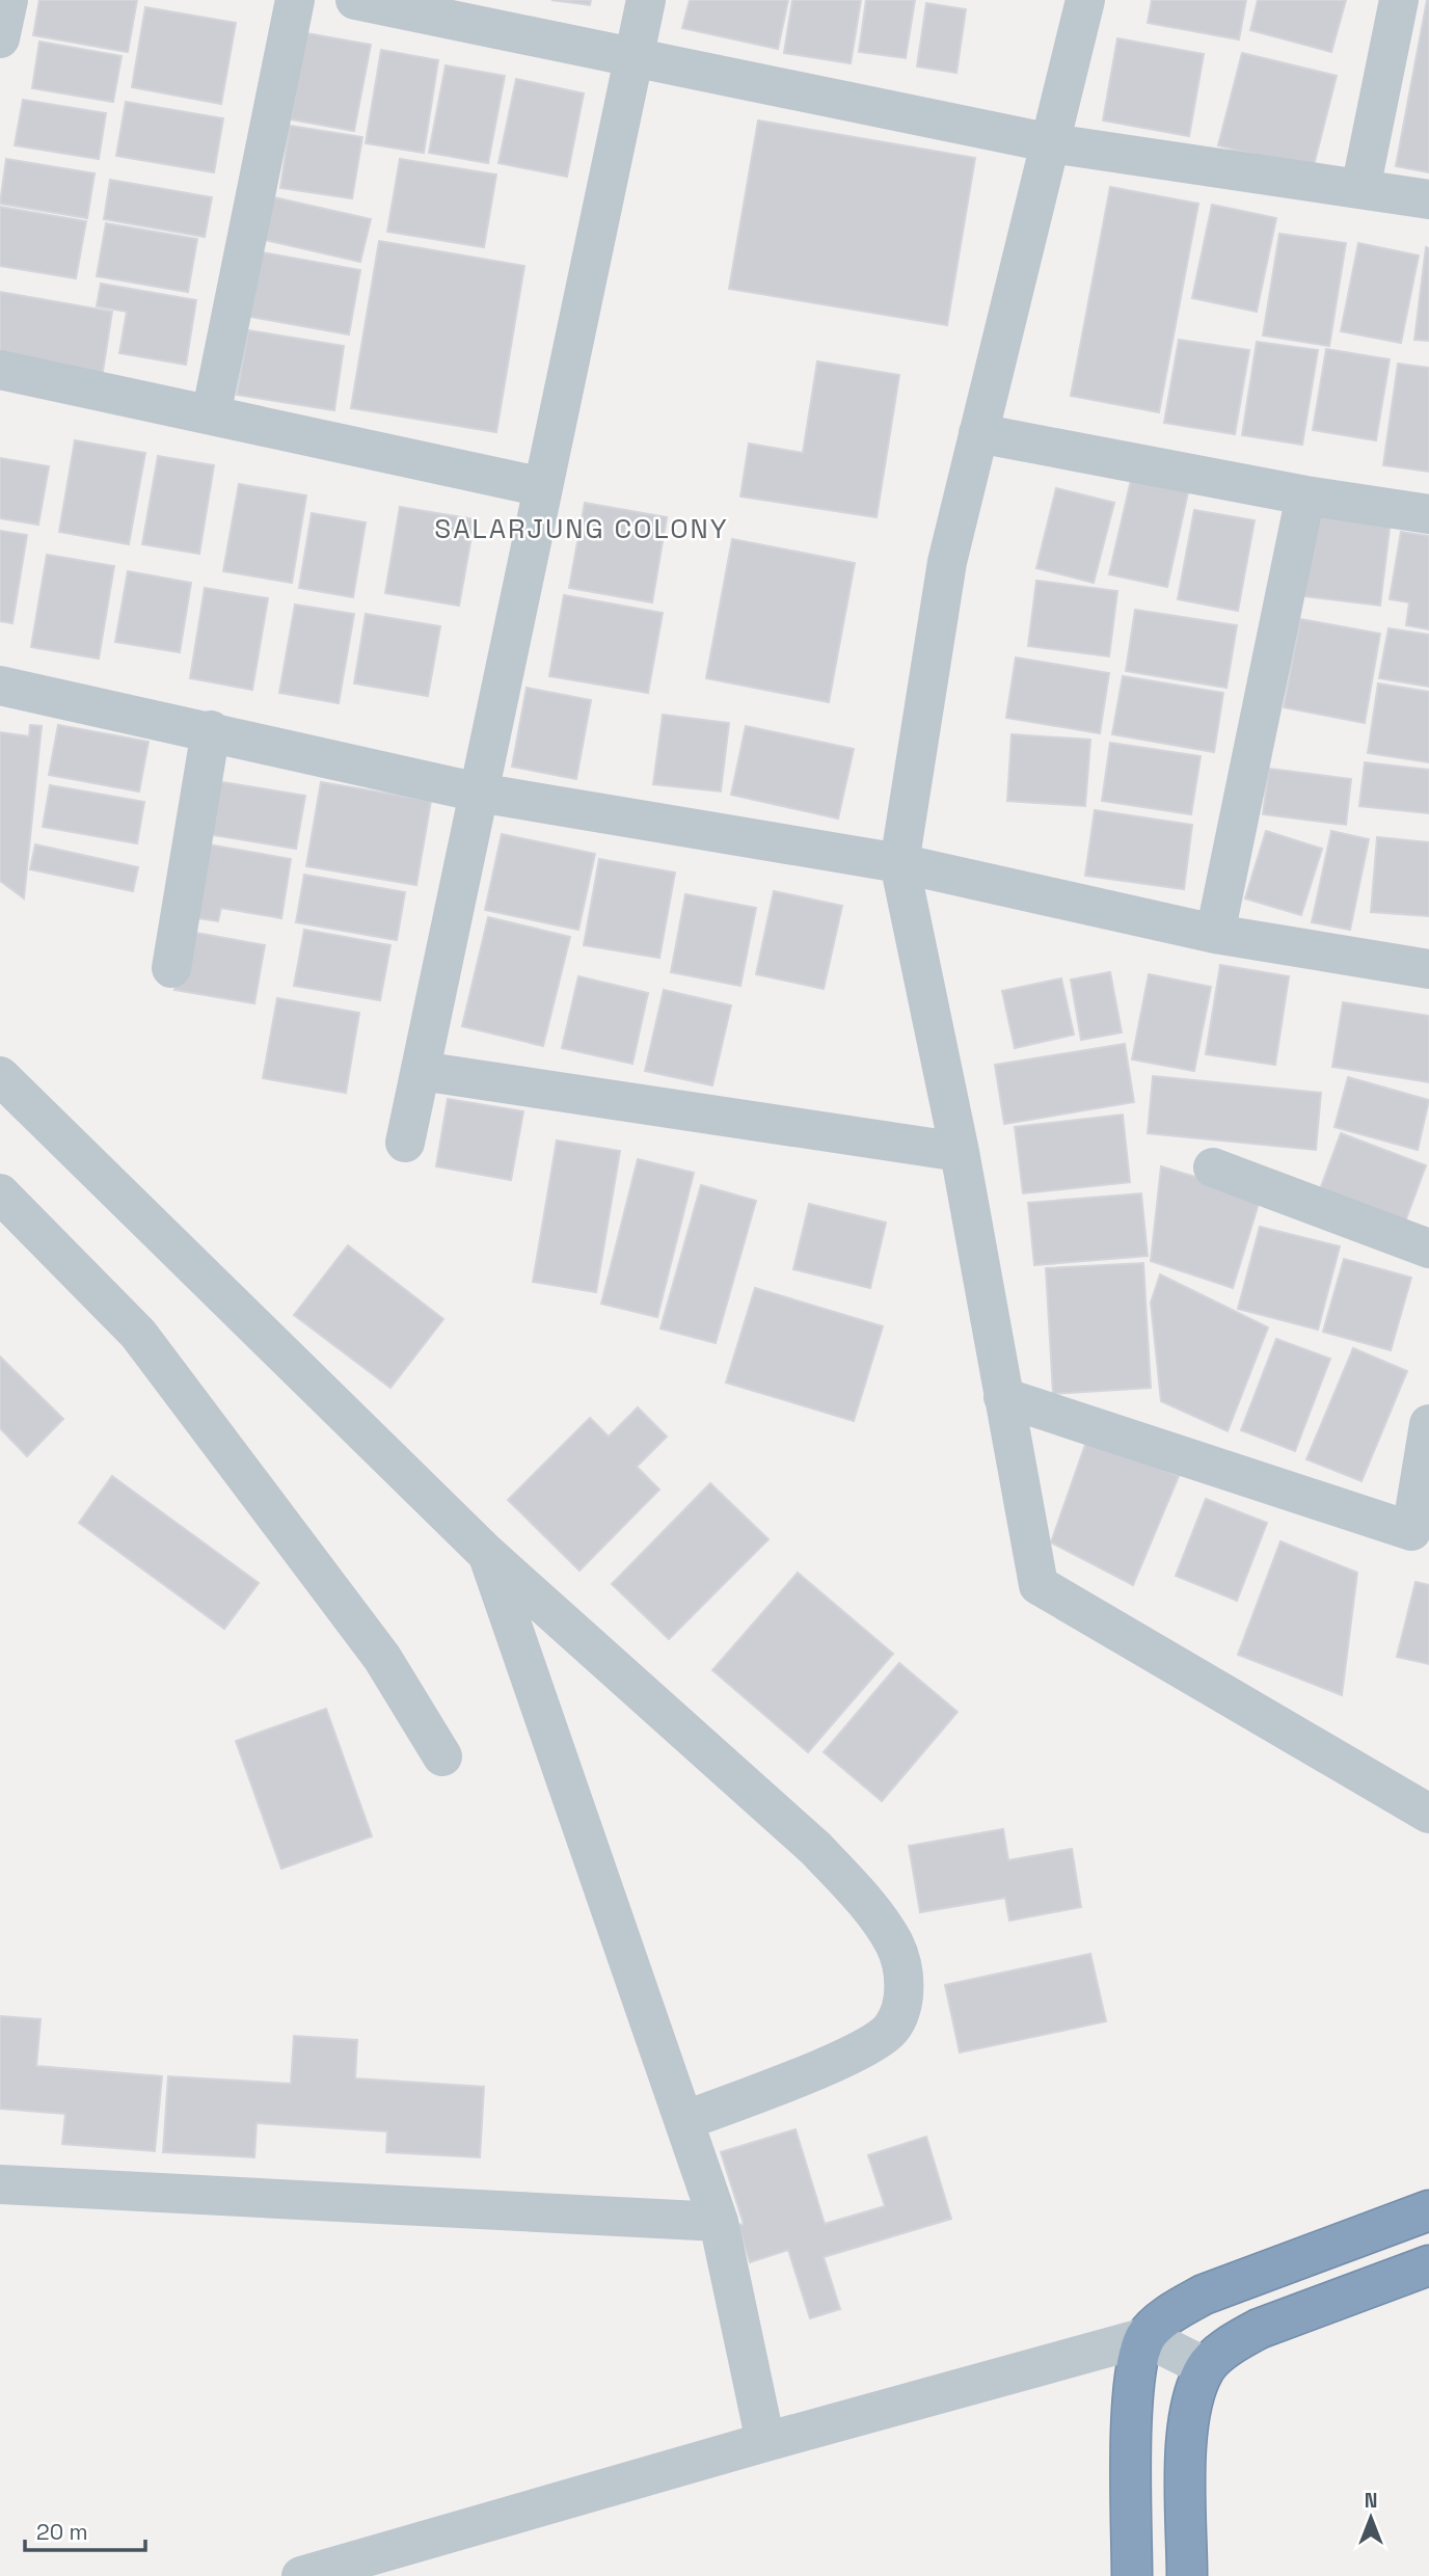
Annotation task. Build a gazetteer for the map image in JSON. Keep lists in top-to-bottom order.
{
  "districts": ["SALARJUNG COLONY"],
  "scale_bar": "20 m",
  "north": "top"
}
